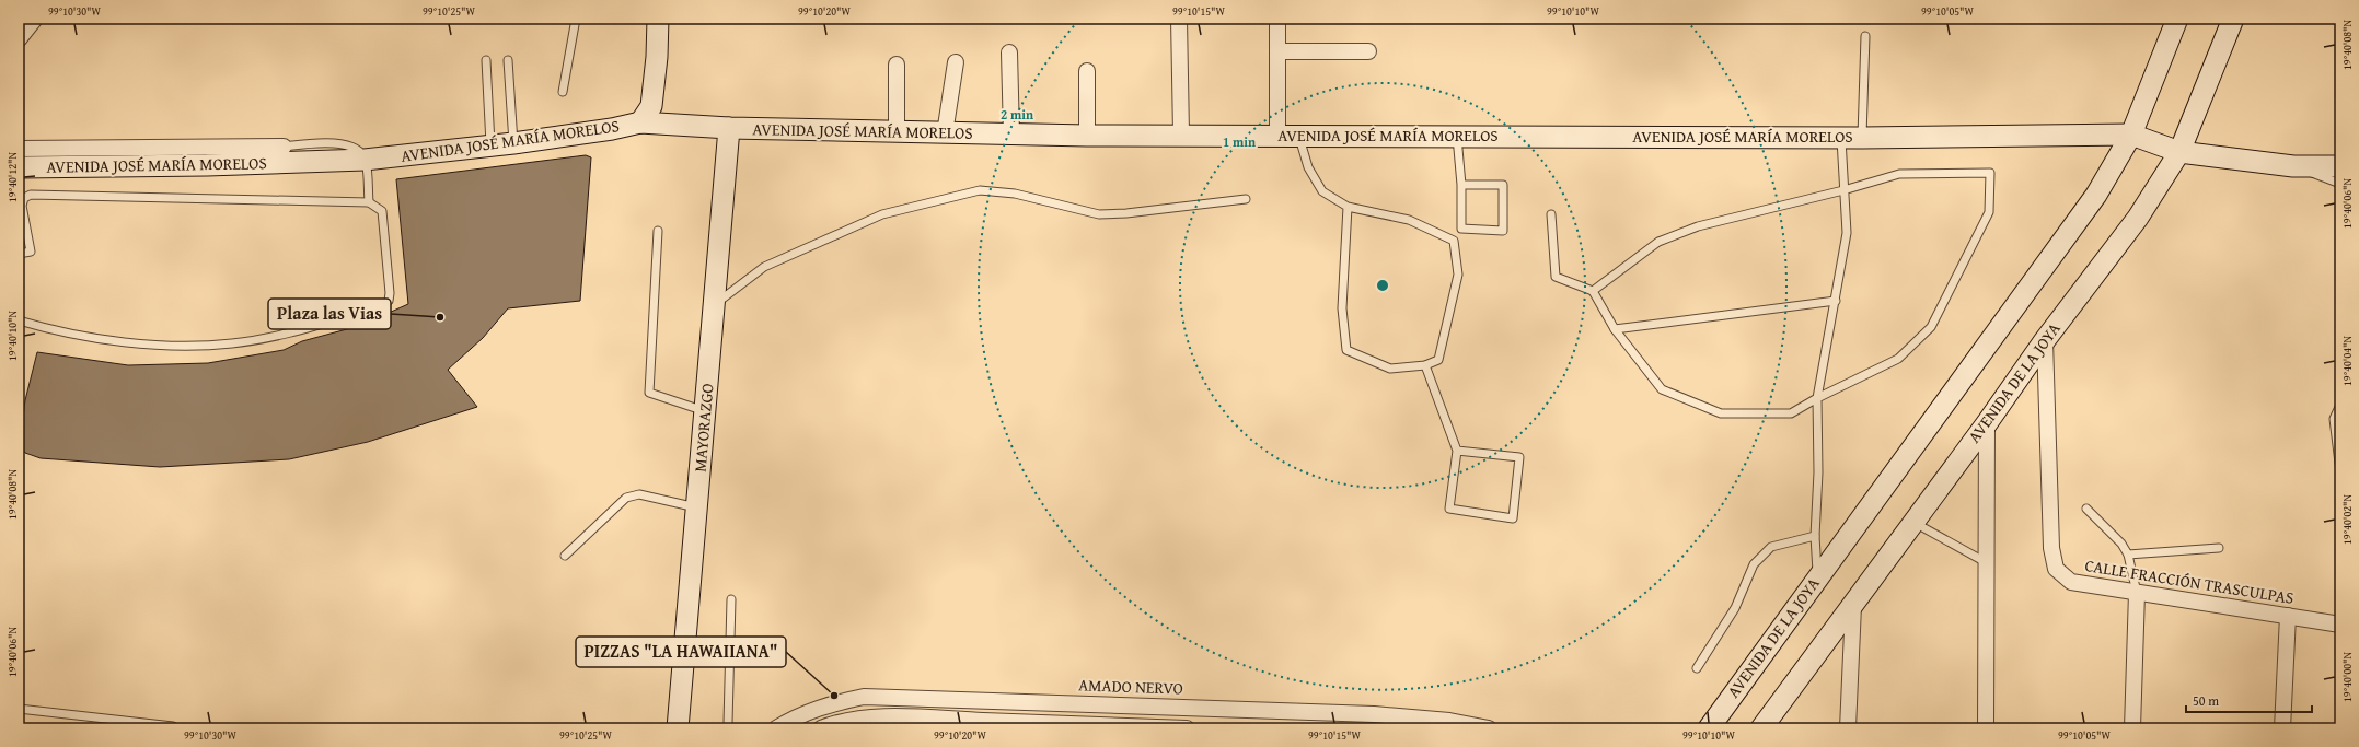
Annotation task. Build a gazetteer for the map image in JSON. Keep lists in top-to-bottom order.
{
  "streets": {
    "main road": ["AVENIDA JOSÉ MARÍA MORELOS", "AVENIDA DE LA JOYA", "MAYORAZGO"],
    "street": ["CALLE FRACCIÓN TRASCULPAS", "AMADO NERVO"]
  },
  "crossings": [
    ["AVENIDA JOSÉ MARÍA MORELOS", "AVENIDA DE LA JOYA"],
    ["AVENIDA JOSÉ MARÍA MORELOS", "MAYORAZGO"],
    ["AVENIDA DE LA JOYA", "CALLE FRACCIÓN TRASCULPAS"]
  ],
  "places": ["Plaza las Vias", "PIZZAS \"LA HAWAIIANA\""],
  "scale_bar": "50 m",
  "coordinates": [
    "99°10'30\"W",
    "99°10'25\"W",
    "99°10'20\"W",
    "99°10'15\"W",
    "99°10'10\"W",
    "99°10'05\"W",
    "19°40'08\"N",
    "19°40'12\"N",
    "19°40'06\"N",
    "19°40'10\"N",
    "19°40'04\"N",
    "19°40'02\"N",
    "19°40'00\"N"
  ],
  "rings": ["2 min", "1 min"]
}
